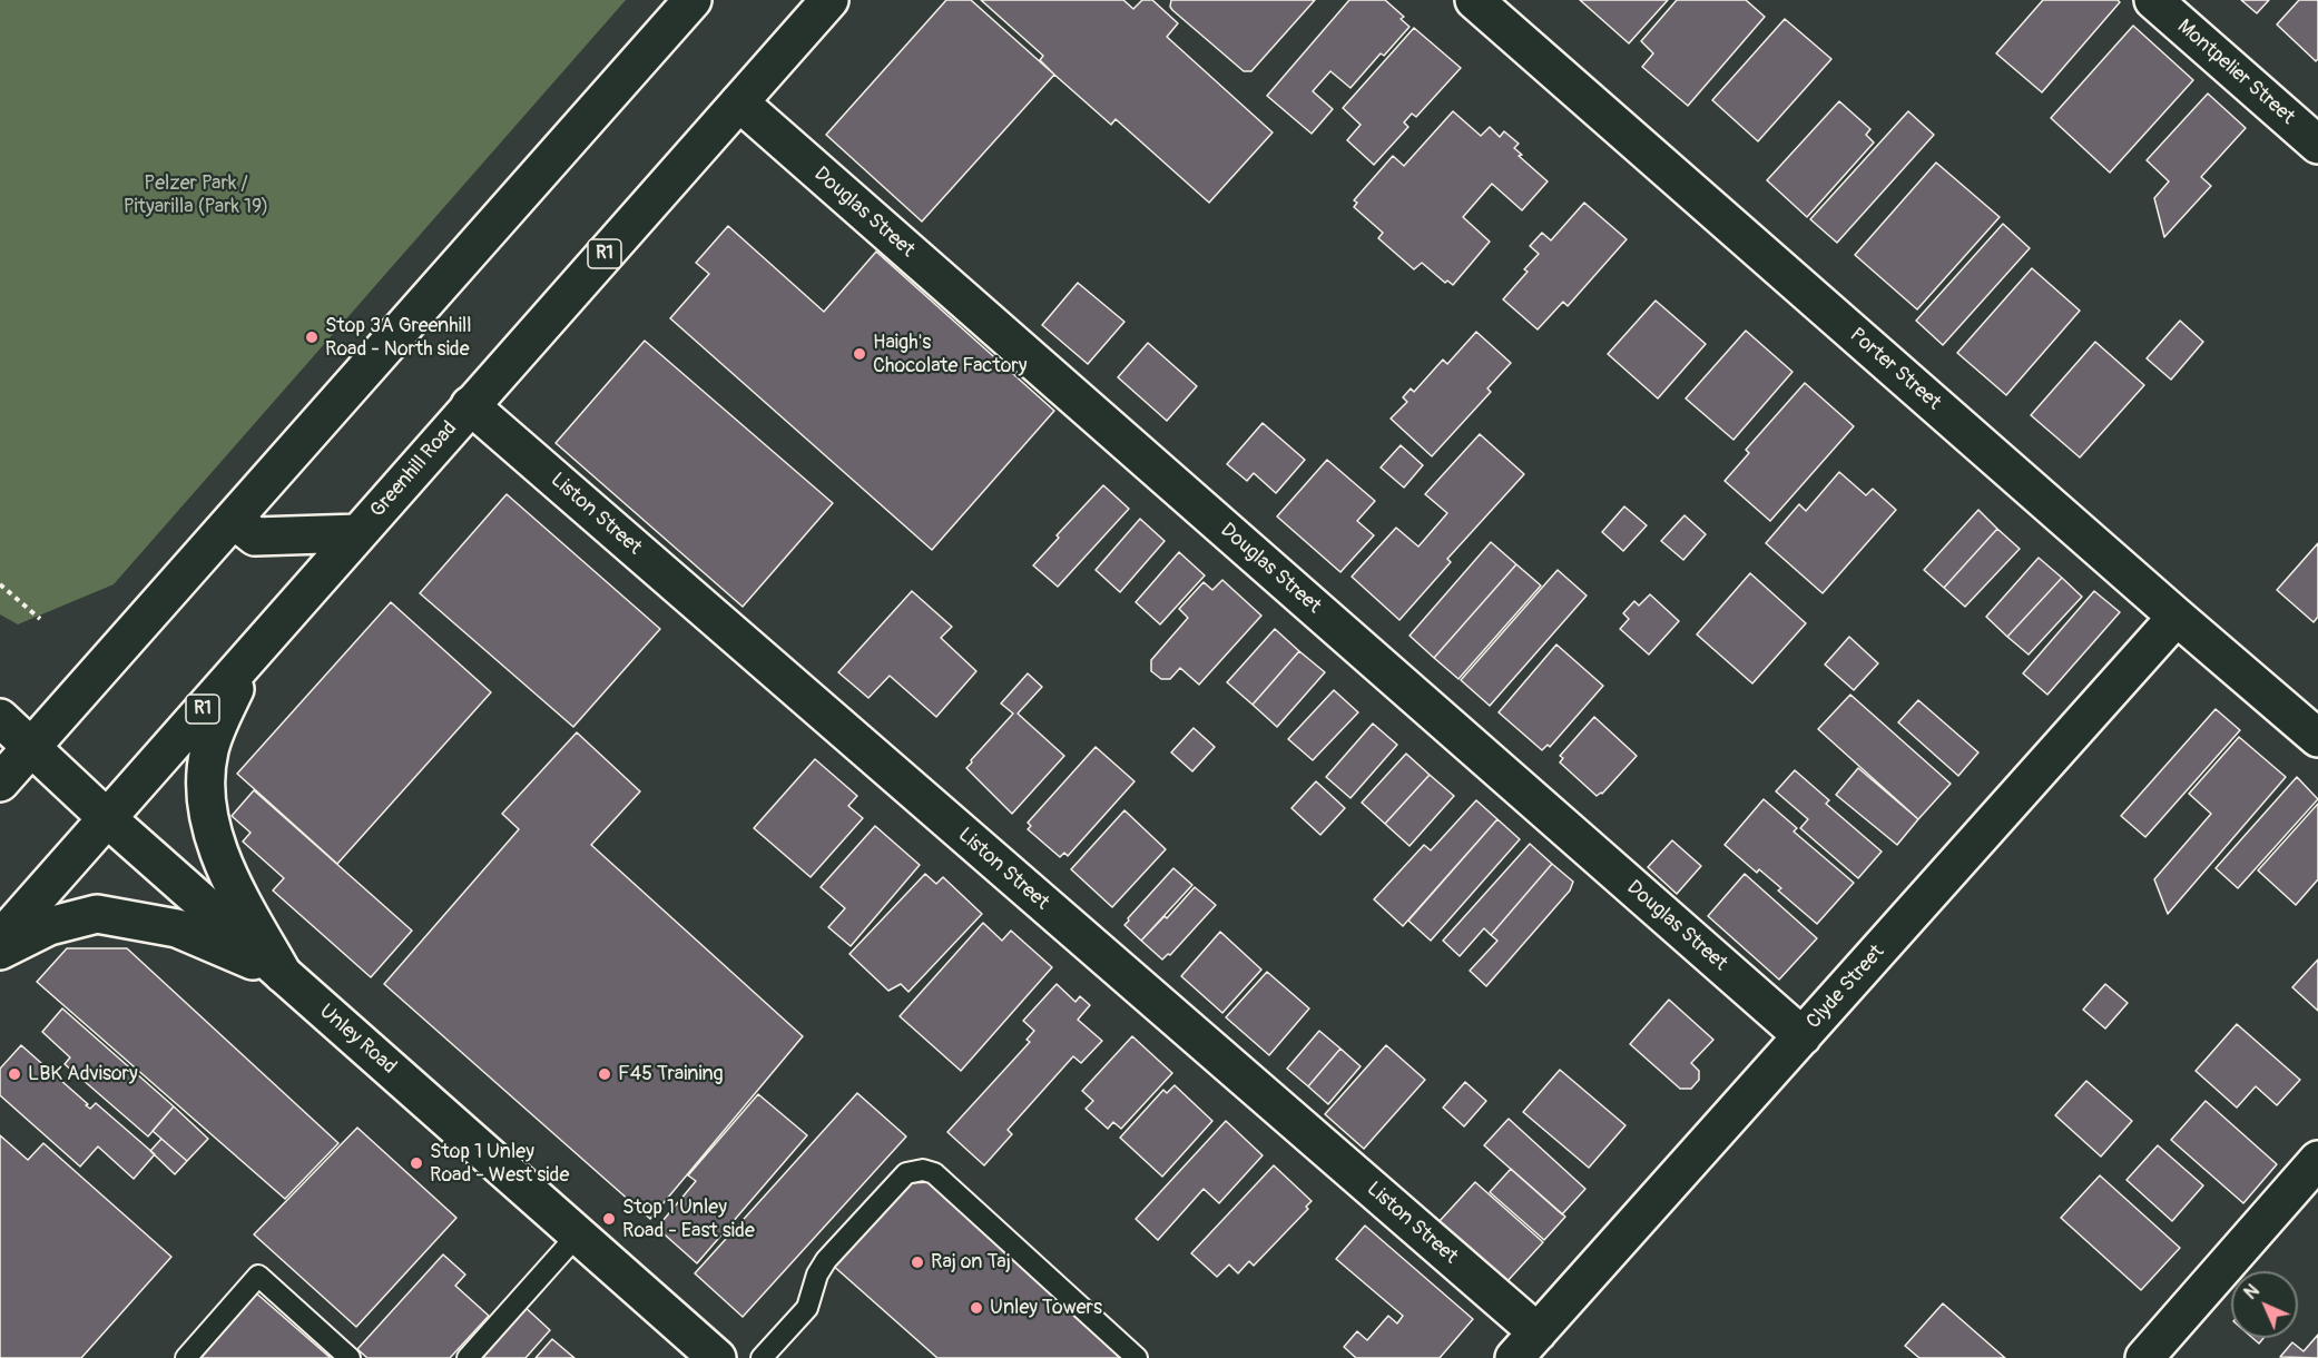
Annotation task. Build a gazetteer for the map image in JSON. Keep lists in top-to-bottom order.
{
  "streets": {
    "main road": [
      "Montpelier Street",
      "Douglas Street",
      "R1",
      "Porter Street",
      "Greenhill Road",
      "Liston Street",
      "Clyde Street",
      "Unley Road"
    ]
  },
  "crossings": [
    ["Douglas Street", "Greenhill Road"],
    ["Douglas Street", "Clyde Street"],
    ["Porter Street", "Clyde Street"],
    ["Greenhill Road", "Liston Street"],
    ["Greenhill Road", "Unley Road"],
    ["Liston Street", "Clyde Street"]
  ],
  "parks": ["Pelzer Park / Pityarilla (Park 19)"],
  "places": [
    "Stop 3A Greenhill Road - North side",
    "Haigh's Chocolate Factory",
    "LBK Advisory",
    "F45 Training",
    "Stop 1 Unley Road - West side",
    "Stop 1 Unley Road - East side",
    "Raj on Taj",
    "Unley Towers"
  ],
  "north": "top left"
}
